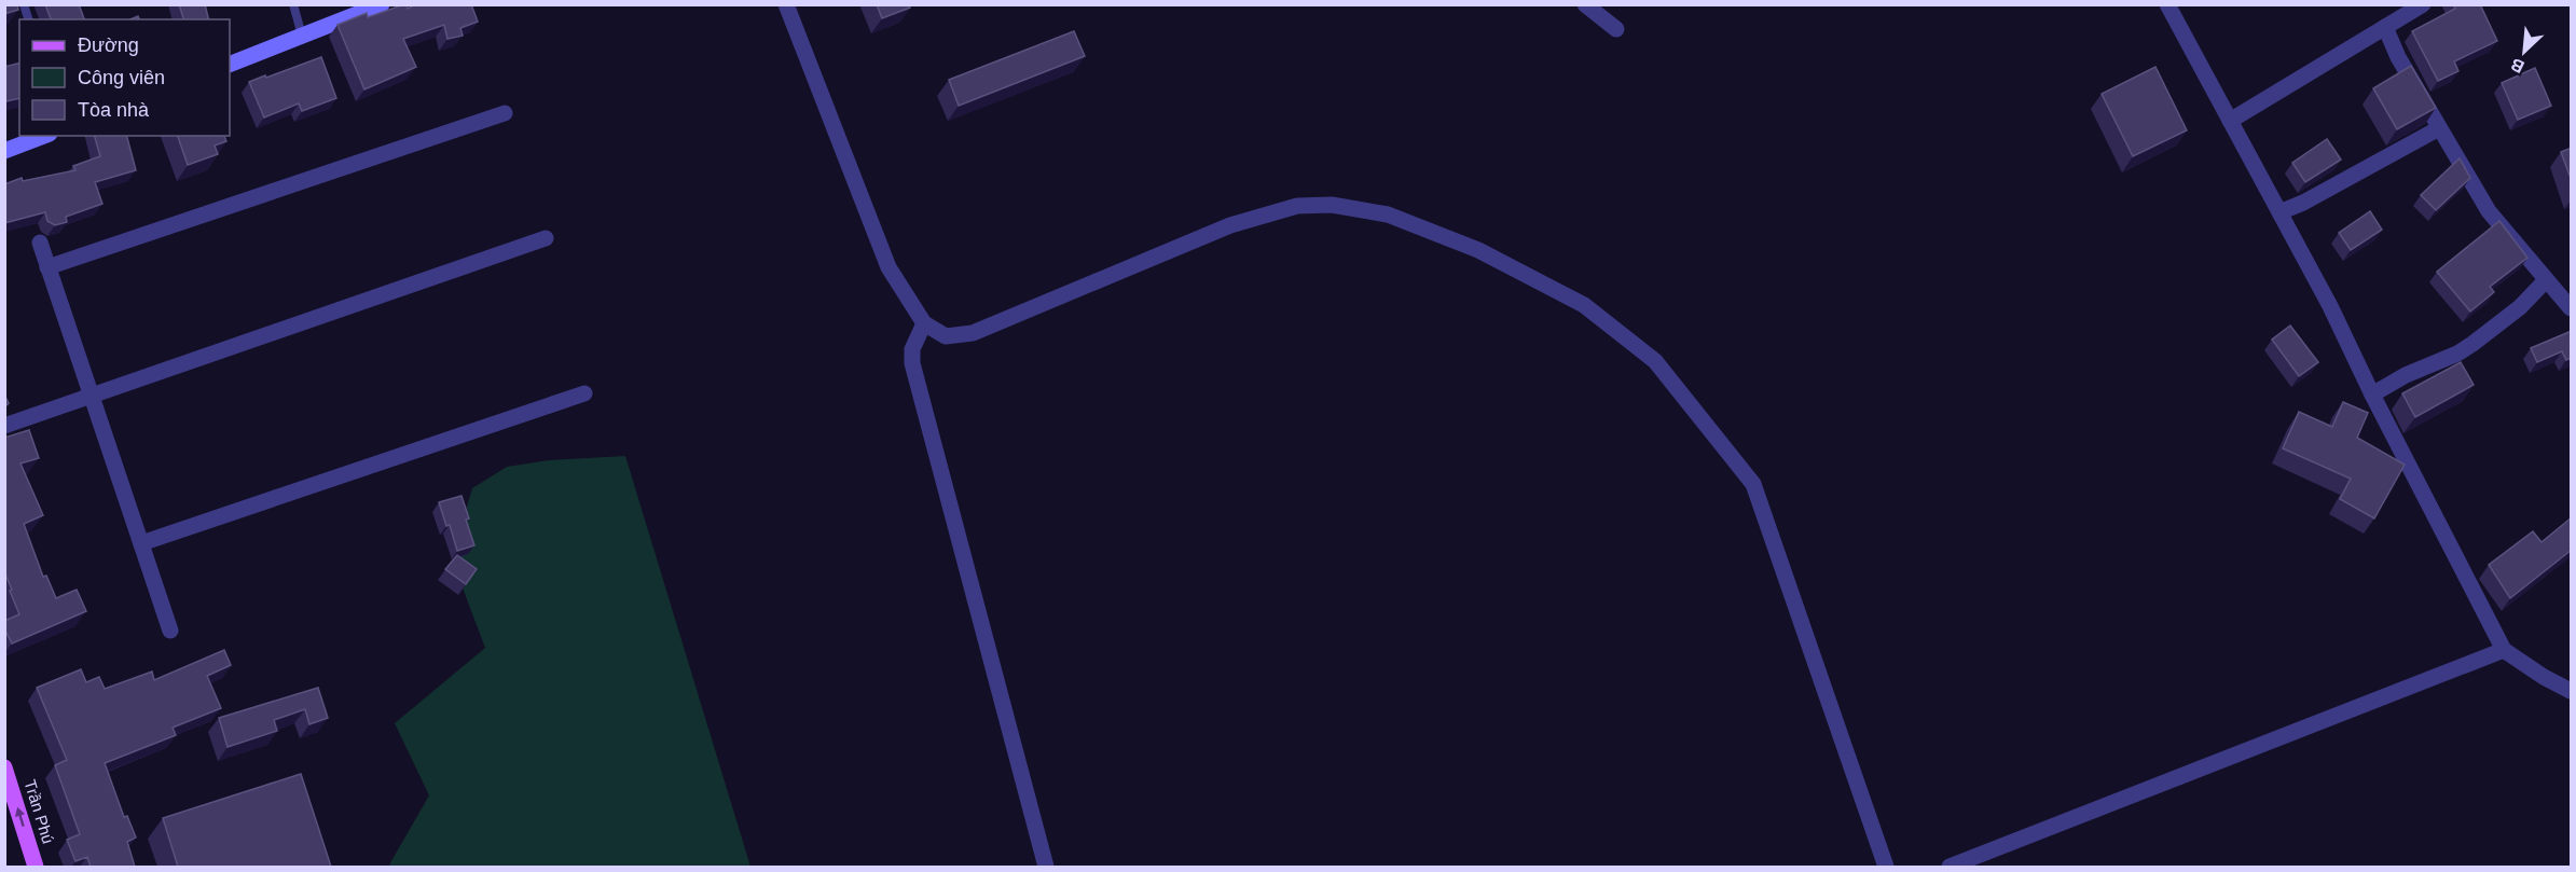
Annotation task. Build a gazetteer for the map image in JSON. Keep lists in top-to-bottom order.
{
  "streets": {
    "main road": ["Trần Phú"]
  },
  "one_way": ["Trần Phú"],
  "legend": ["Đường", "Công viên", "Tòa nhà"],
  "north": "bottom left"
}
